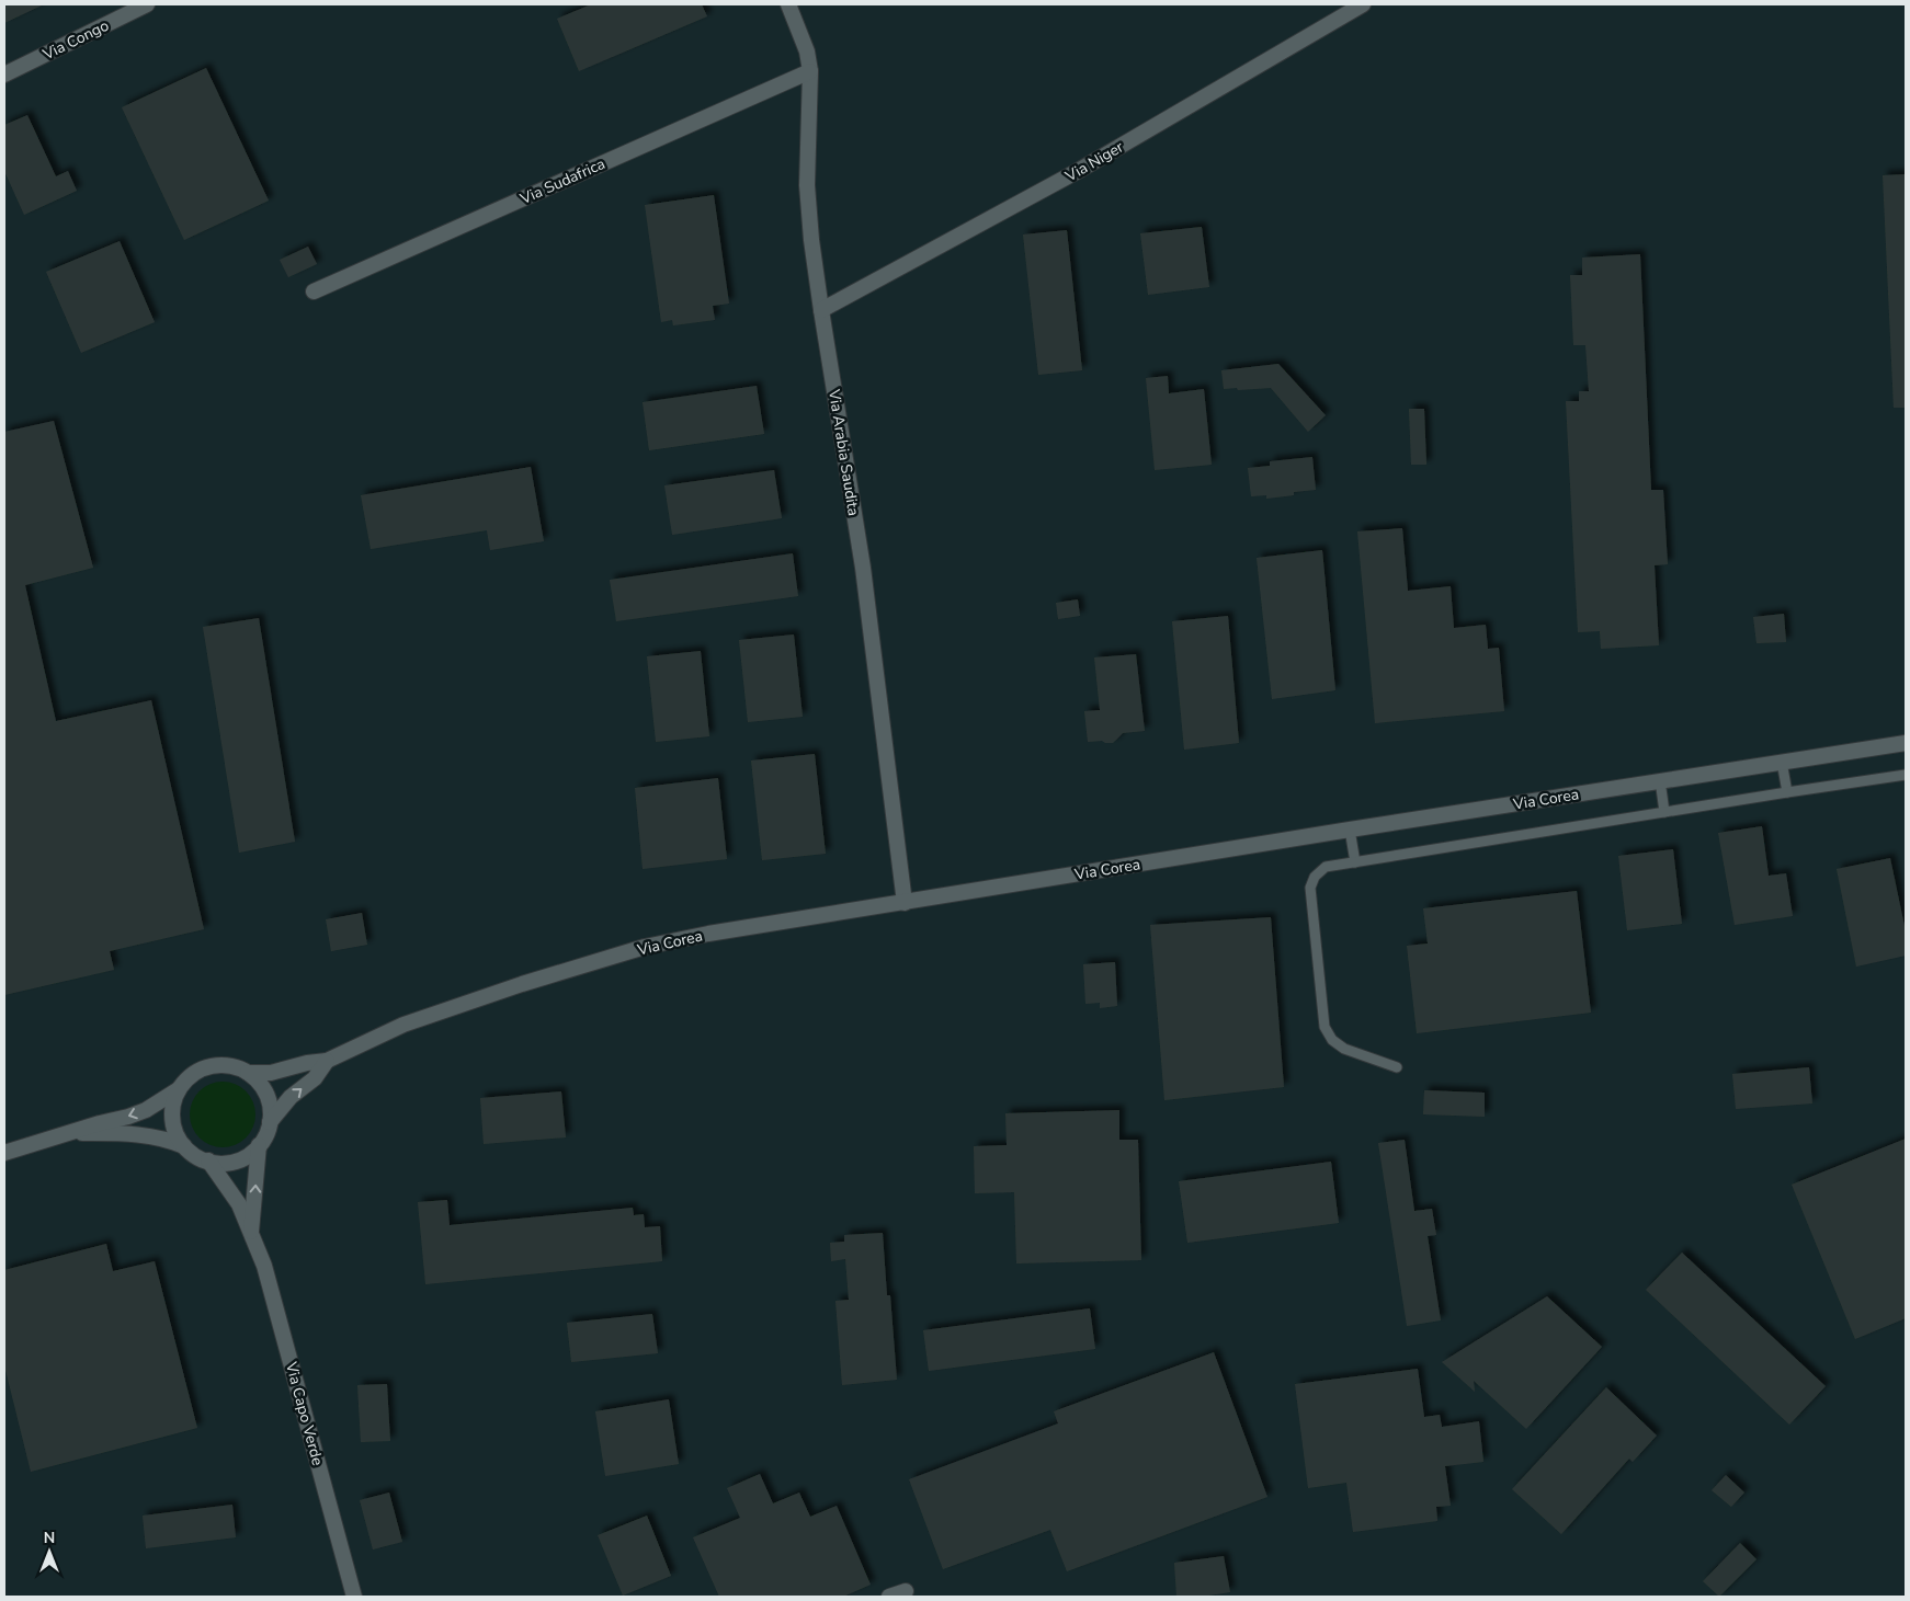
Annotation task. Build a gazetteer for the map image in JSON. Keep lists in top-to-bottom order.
{
  "streets": {
    "street": [
      "Via Congo",
      "Via Niger",
      "Via Sudafrica",
      "Via Arabia Saudita",
      "Via Corea",
      "Via Capo Verde"
    ]
  },
  "crossings": [
    ["Via Niger", "Via Arabia Saudita"],
    ["Via Sudafrica", "Via Arabia Saudita"],
    ["Via Arabia Saudita", "Via Corea"]
  ],
  "north": "top"
}
